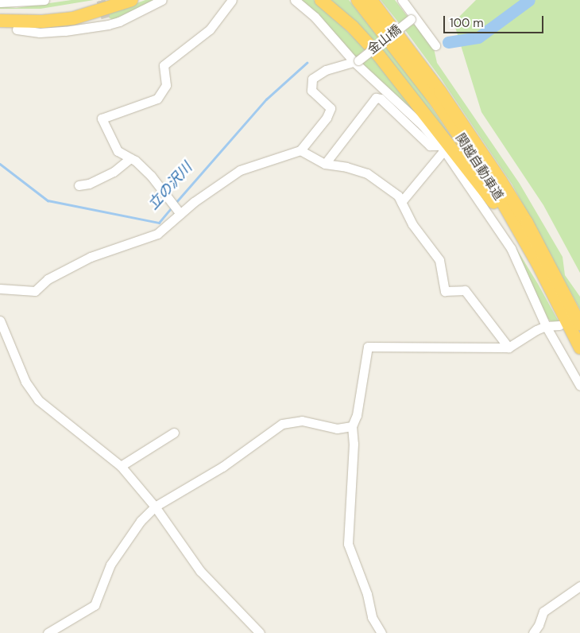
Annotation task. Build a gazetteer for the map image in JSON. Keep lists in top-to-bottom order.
{
  "streets": {
    "highway": ["関越自動車道"],
    "street": ["金山橋"]
  },
  "water": ["立の沢川"],
  "scale_bar": "100 m"
}
